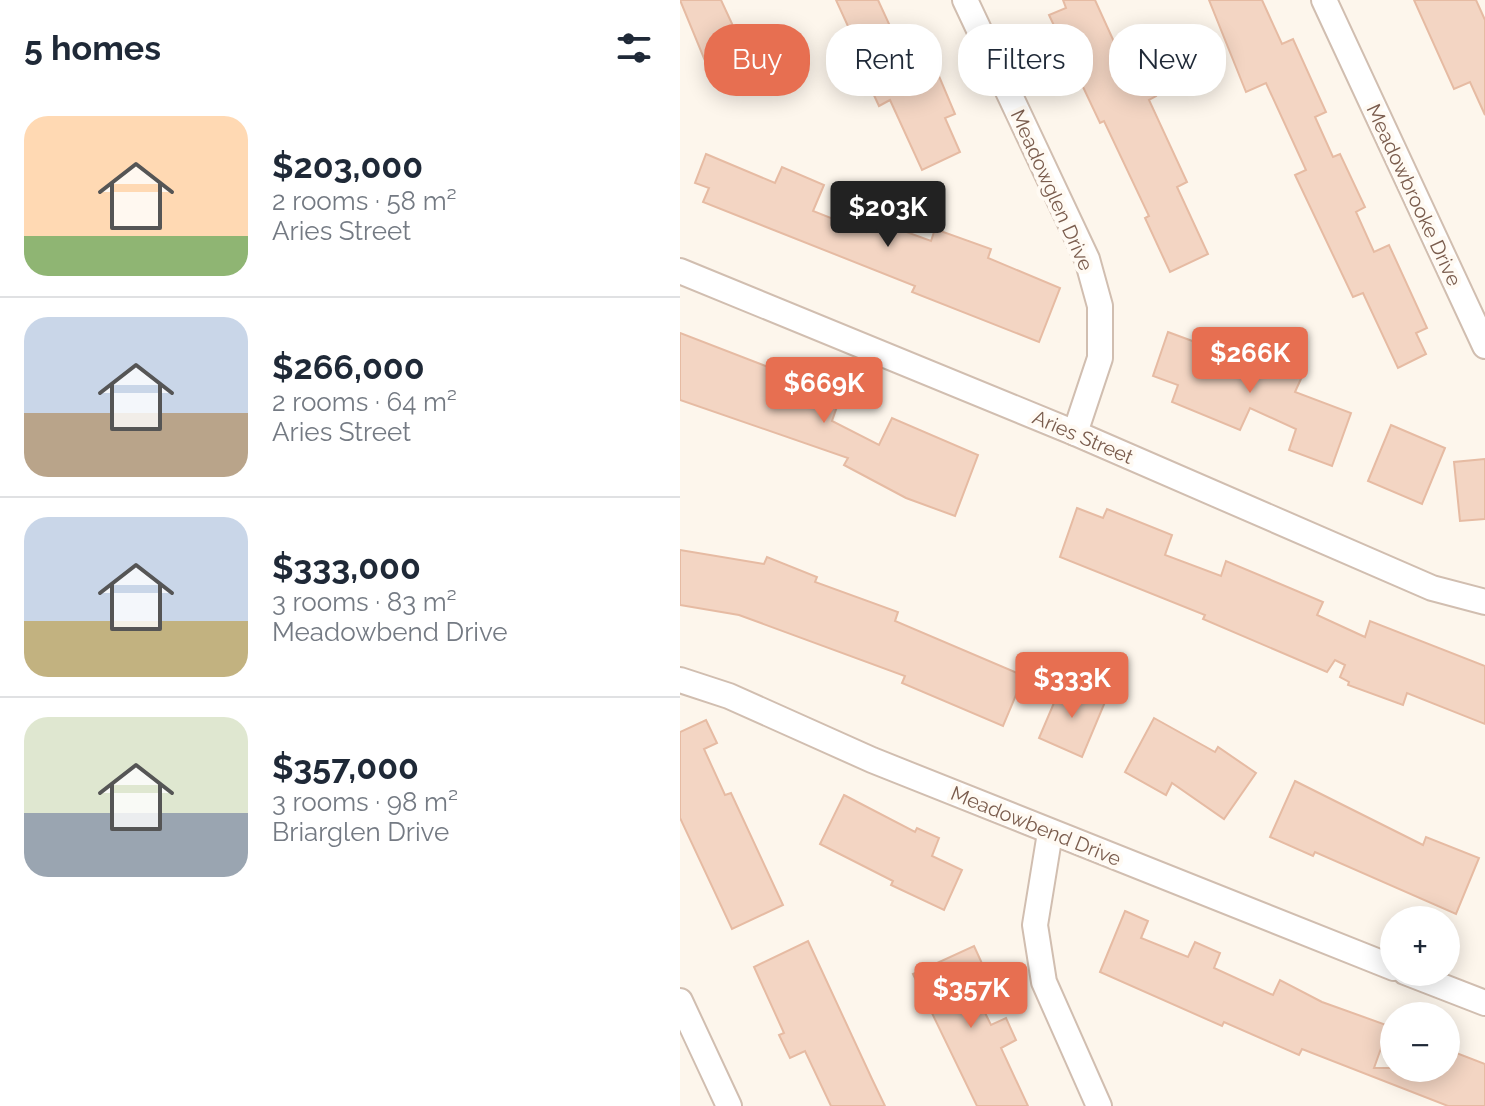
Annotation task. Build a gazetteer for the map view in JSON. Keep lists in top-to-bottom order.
{
  "streets": {
    "street": [
      "Meadowglen Drive",
      "Meadowbrooke Drive",
      "Aries Street",
      "Meadowbend Drive"
    ]
  },
  "crossings": [
    ["Meadowglen Drive", "Aries Street"]
  ],
  "page": {
    "heading": "5 homes",
    "chip": [
      "Buy",
      "Rent",
      "Filters",
      "New"
    ],
    "list": [
      {
        "name": "$203,000",
        "note": "2 rooms · 58 m² · Aries Street"
      },
      {
        "name": "$266,000",
        "note": "2 rooms · 64 m² · Aries Street"
      },
      {
        "name": "$333,000",
        "note": "3 rooms · 83 m² · Meadowbend Drive"
      },
      {
        "name": "$357,000",
        "note": "3 rooms · 98 m² · Briarglen Drive"
      }
    ],
    "price": [
      "$203K",
      "$266K",
      "$669K",
      "$333K",
      "$357K"
    ],
    "map_buttons": ["+", "−"]
  }
}
